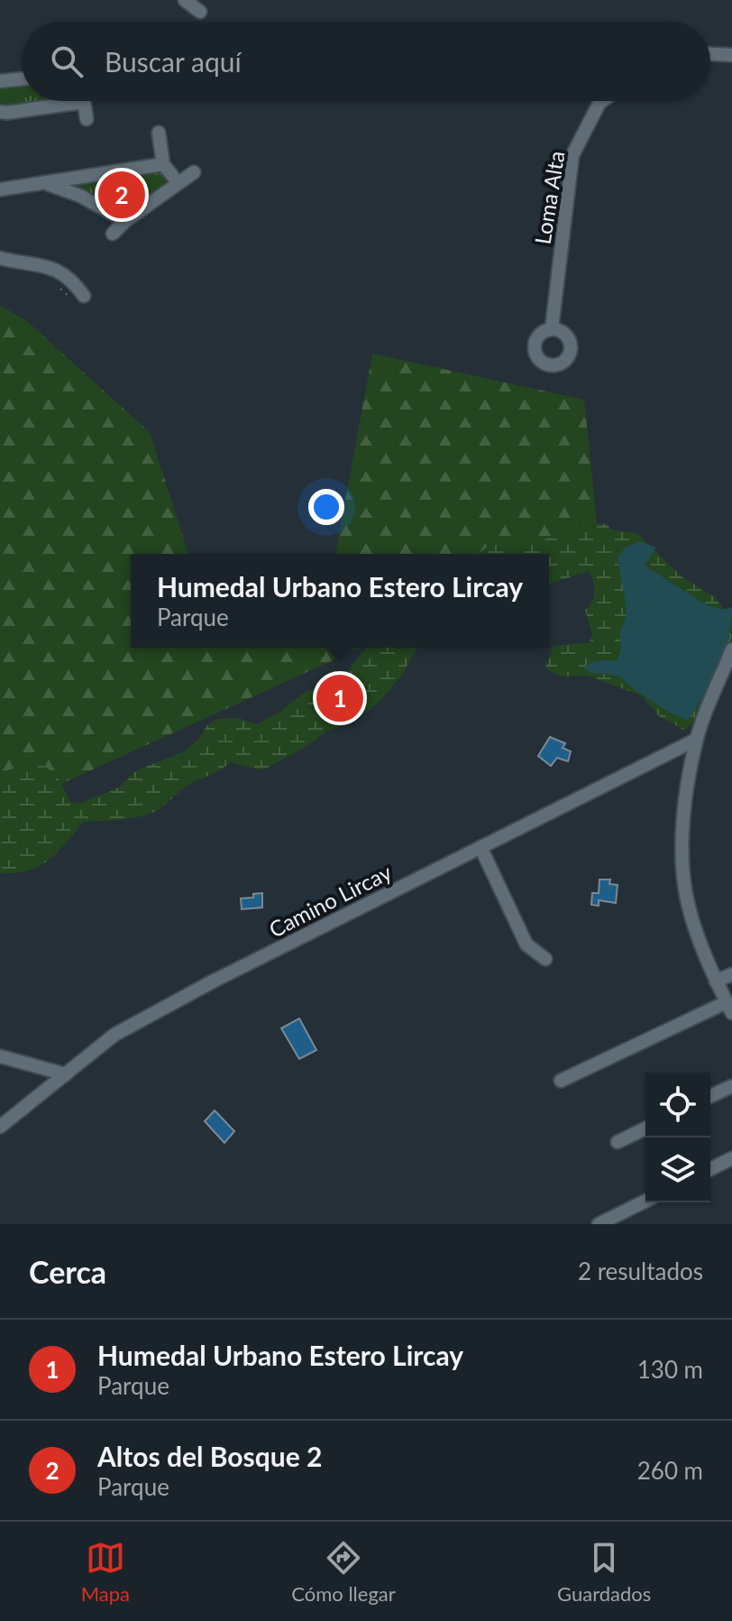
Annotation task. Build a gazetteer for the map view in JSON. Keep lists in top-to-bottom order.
{
  "streets": {
    "street": ["Loma Alta", "Camino Lircay"]
  },
  "page": {
    "search": "Buscar aquí",
    "pins": ["2", "1"],
    "popup": ["Humedal Urbano Estero Lircay", "Parque"],
    "heading": ["Cerca", "2 resultados"],
    "list": [
      {
        "mark": "1",
        "name": "Humedal Urbano Estero Lircay",
        "note": "Parque",
        "value": "130 m"
      },
      {
        "mark": "2",
        "name": "Altos del Bosque 2",
        "note": "Parque",
        "value": "260 m"
      }
    ],
    "nav": ["Mapa", "Cómo llegar", "Guardados"]
  }
}
